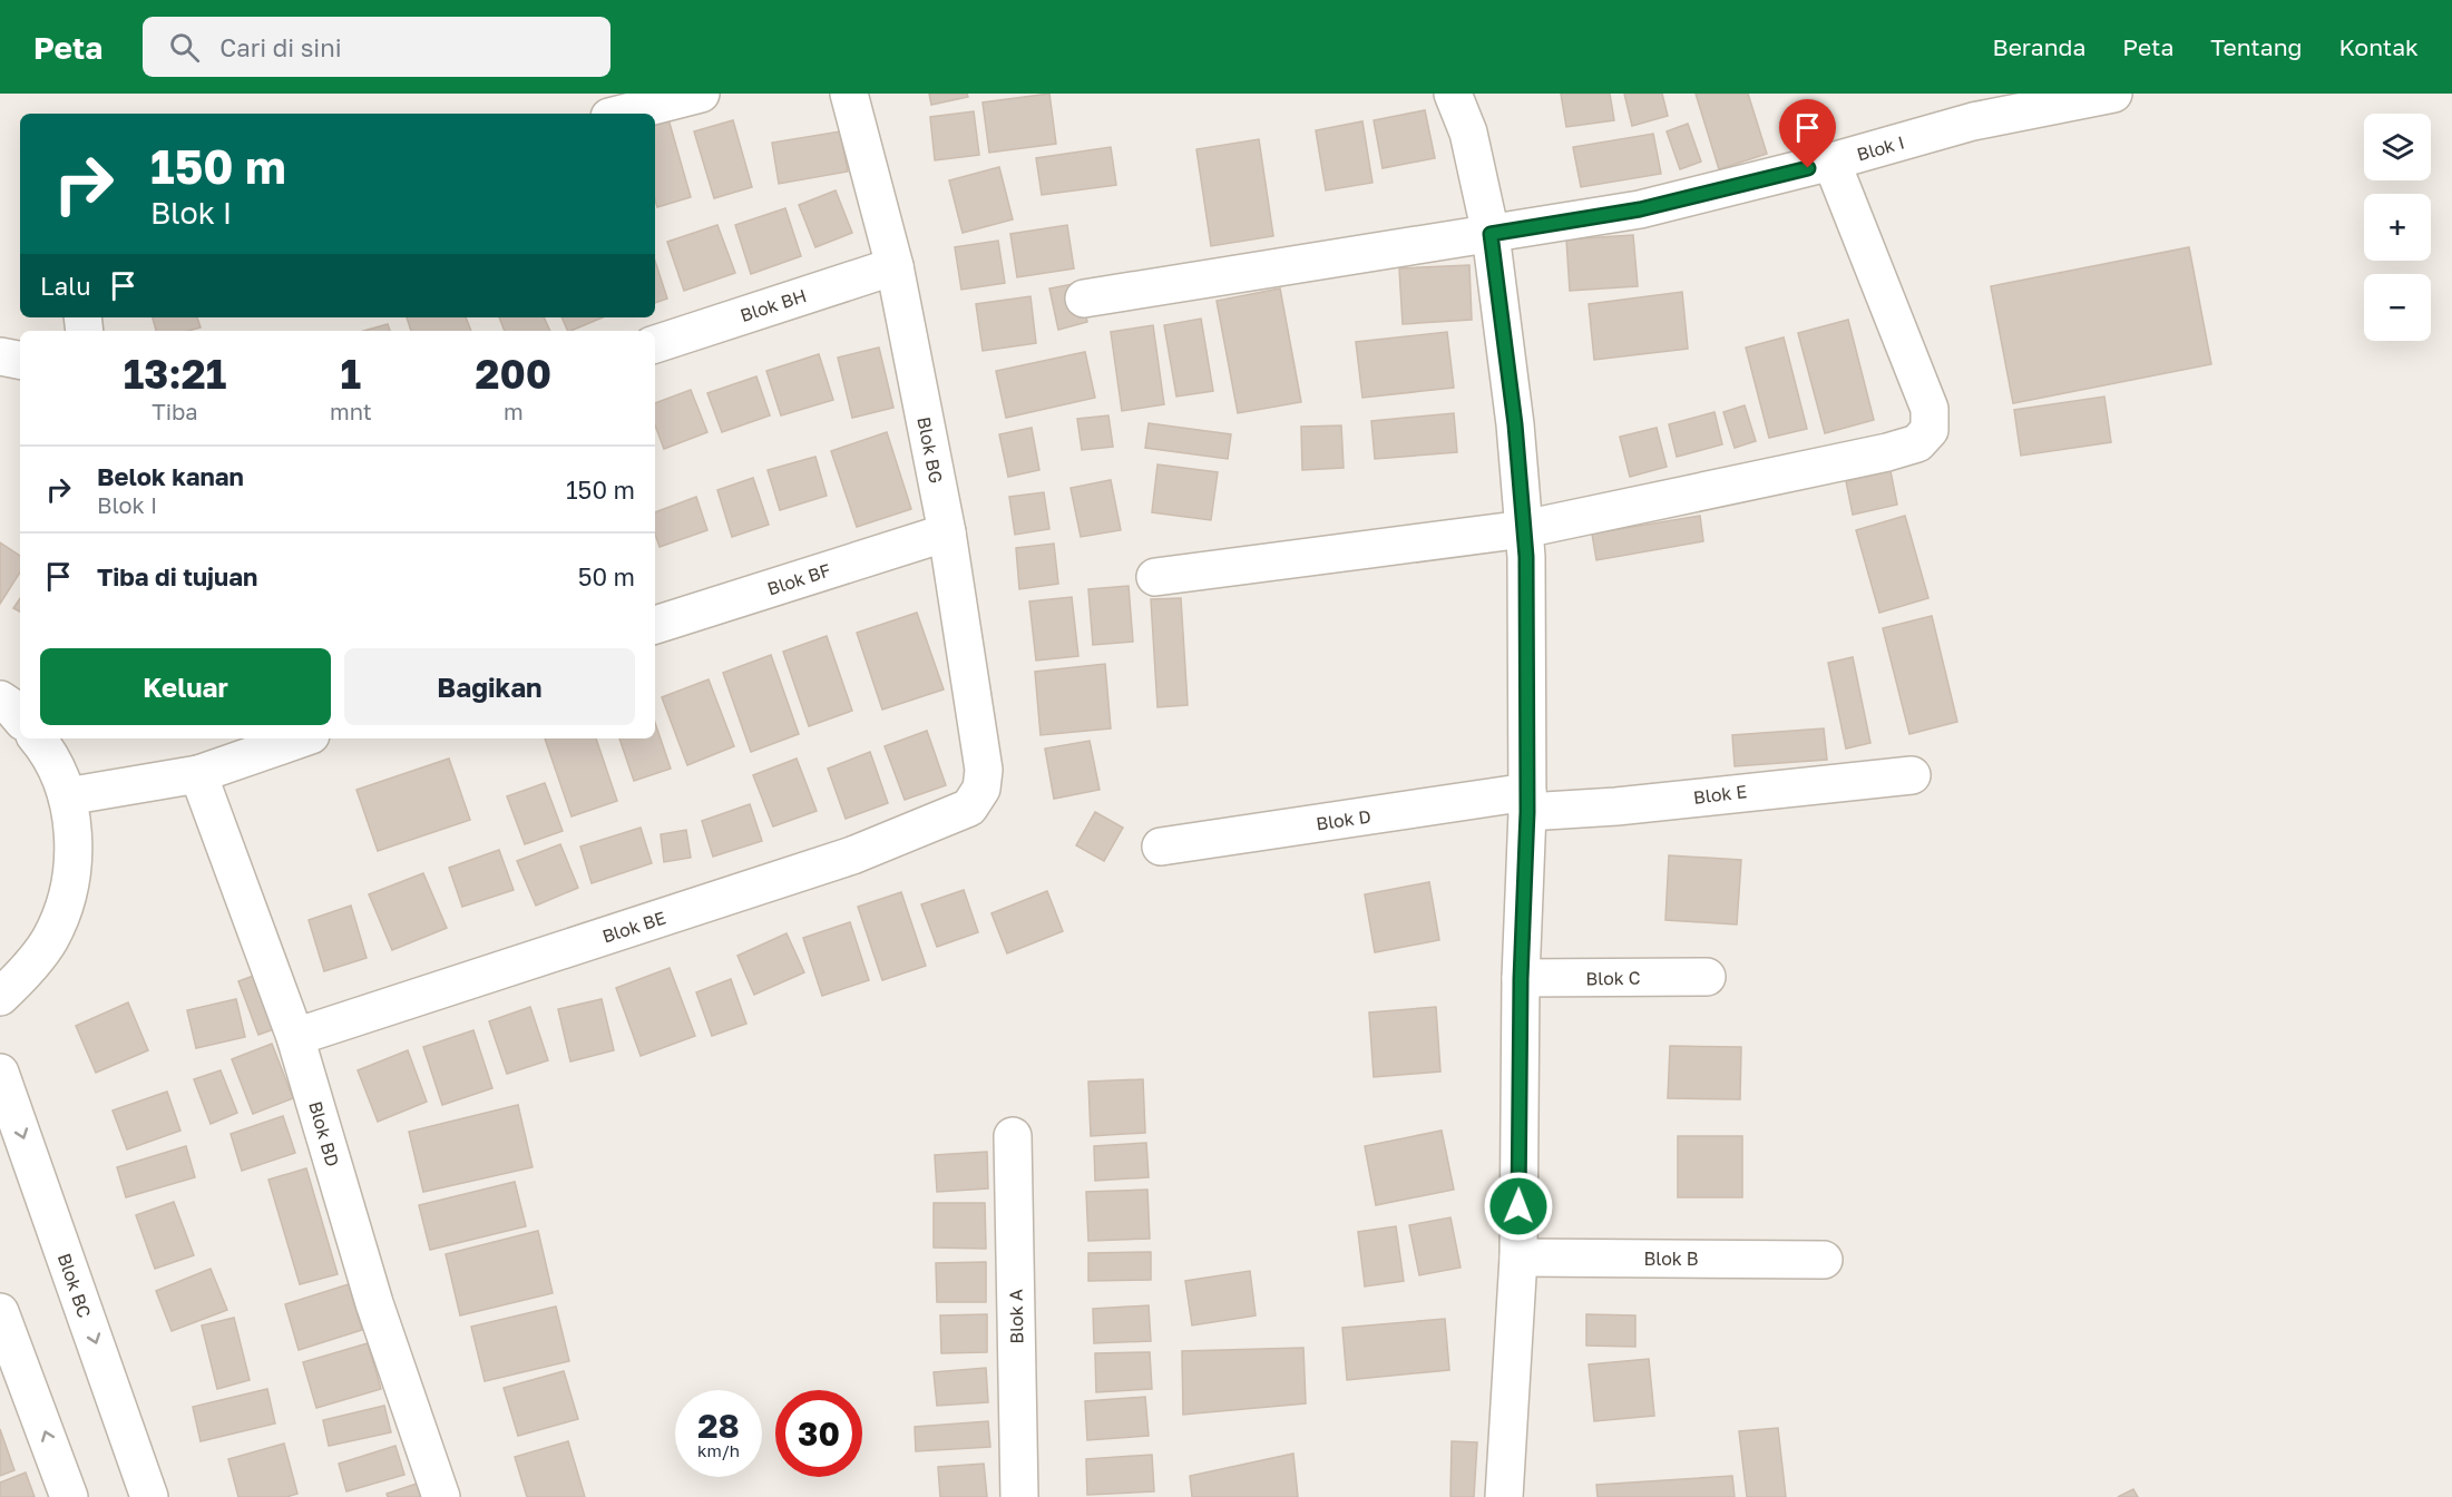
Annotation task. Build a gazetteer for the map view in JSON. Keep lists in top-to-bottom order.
{
  "streets": {
    "street": [
      "Blok I",
      "Blok BH",
      "Blok BG",
      "Blok BF",
      "Blok E",
      "Blok D",
      "Blok BE",
      "Blok C",
      "Blok BD",
      "Blok B",
      "Blok BC",
      "Blok A"
    ]
  },
  "crossings": [
    ["Blok BH", "Blok BG"],
    ["Blok BG", "Blok BF"],
    ["Blok BG", "Blok BE"],
    ["Blok E", "Blok D"],
    ["Blok BE", "Blok BD"]
  ],
  "page": {
    "header": "Peta",
    "search": "Cari di sini",
    "nav": [
      "Beranda",
      "Peta",
      "Tentang",
      "Kontak"
    ],
    "map_buttons": ["+", "−"],
    "turn": ["150 m", "Blok I"],
    "then": "Lalu",
    "eta": [
      "13:21",
      "Tiba",
      "1",
      "mnt",
      "200",
      "m"
    ],
    "list": [
      {
        "name": "Belok kanan",
        "note": "Blok I",
        "value": "150 m"
      },
      {
        "name": "Tiba di tujuan",
        "value": "50 m"
      }
    ],
    "buttons": ["Keluar", "Bagikan"],
    "speed": "28 km/h",
    "limit": "30"
  }
}
